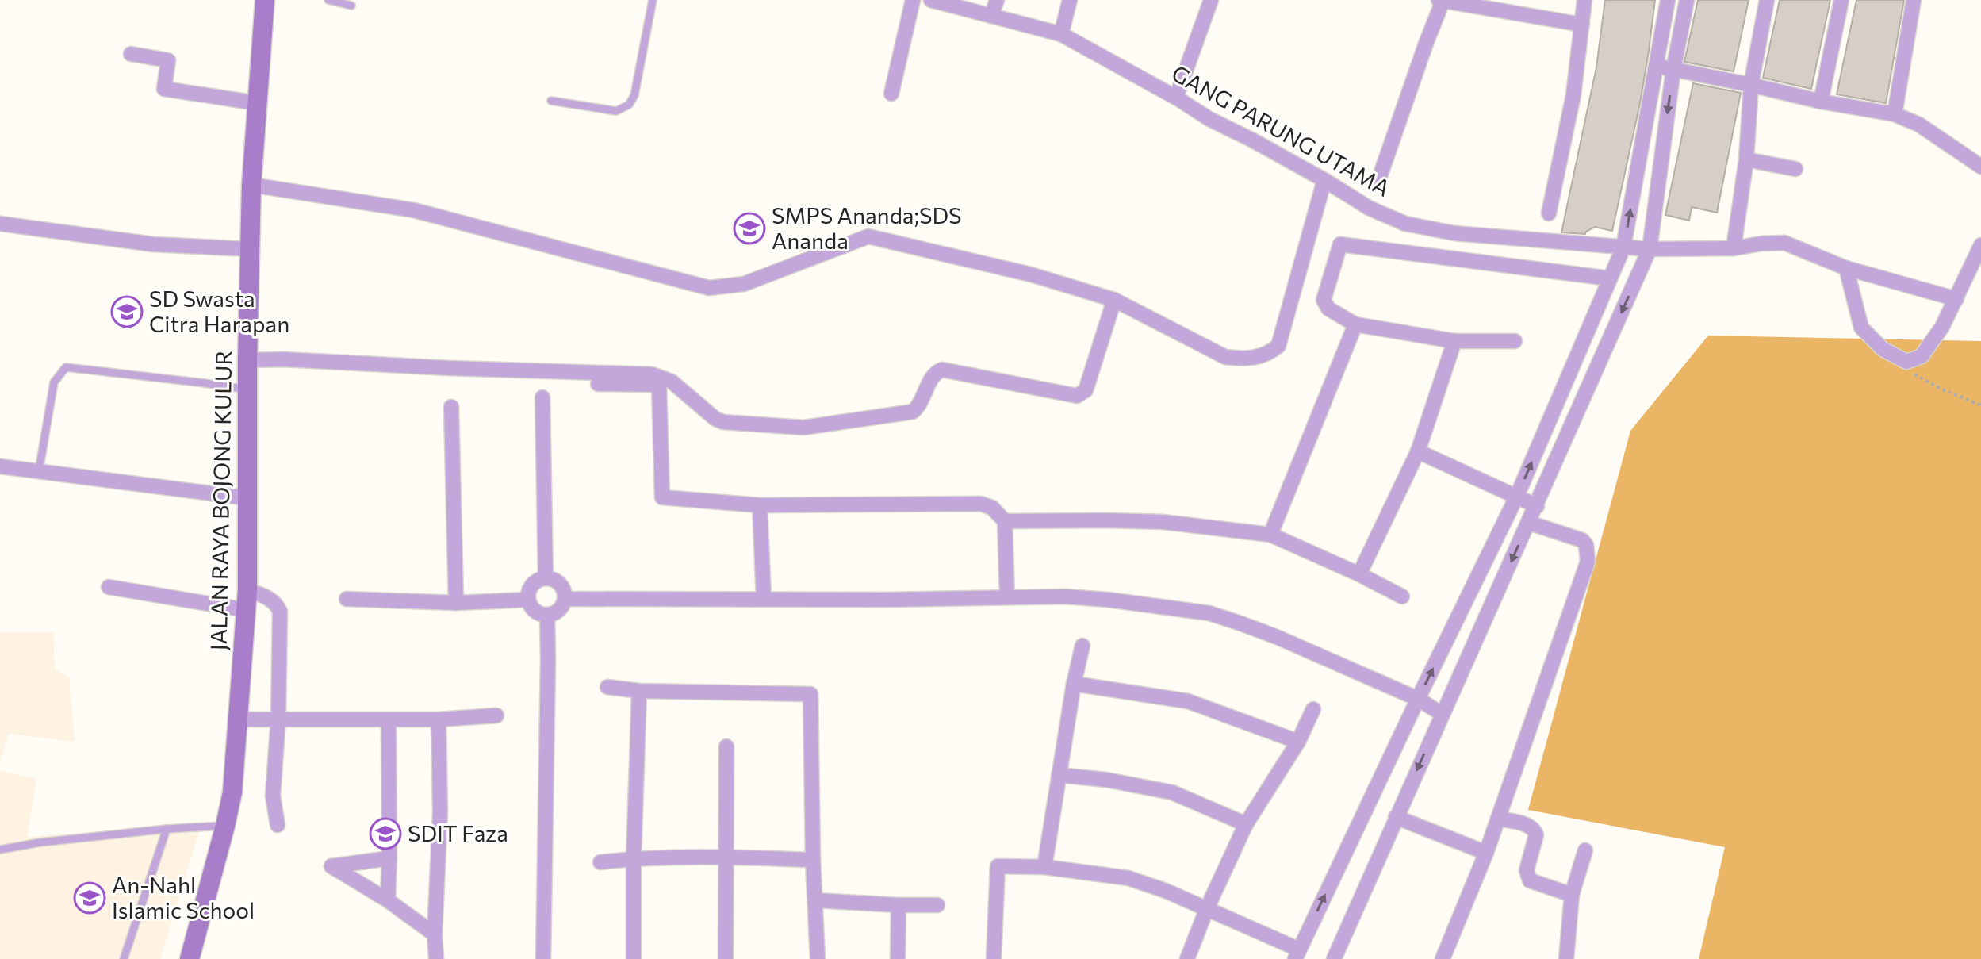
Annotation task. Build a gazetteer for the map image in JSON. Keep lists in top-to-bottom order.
{
  "streets": {
    "main road": ["JALAN RAYA BOJONG KULUR"],
    "street": ["GANG PARUNG UTAMA"]
  },
  "places": {
    "school or university": [
      "SMPS Ananda;SDS Ananda",
      "SD Swasta Citra Harapan",
      "SDIT Faza",
      "An-Nahl Islamic School"
    ]
  }
}
